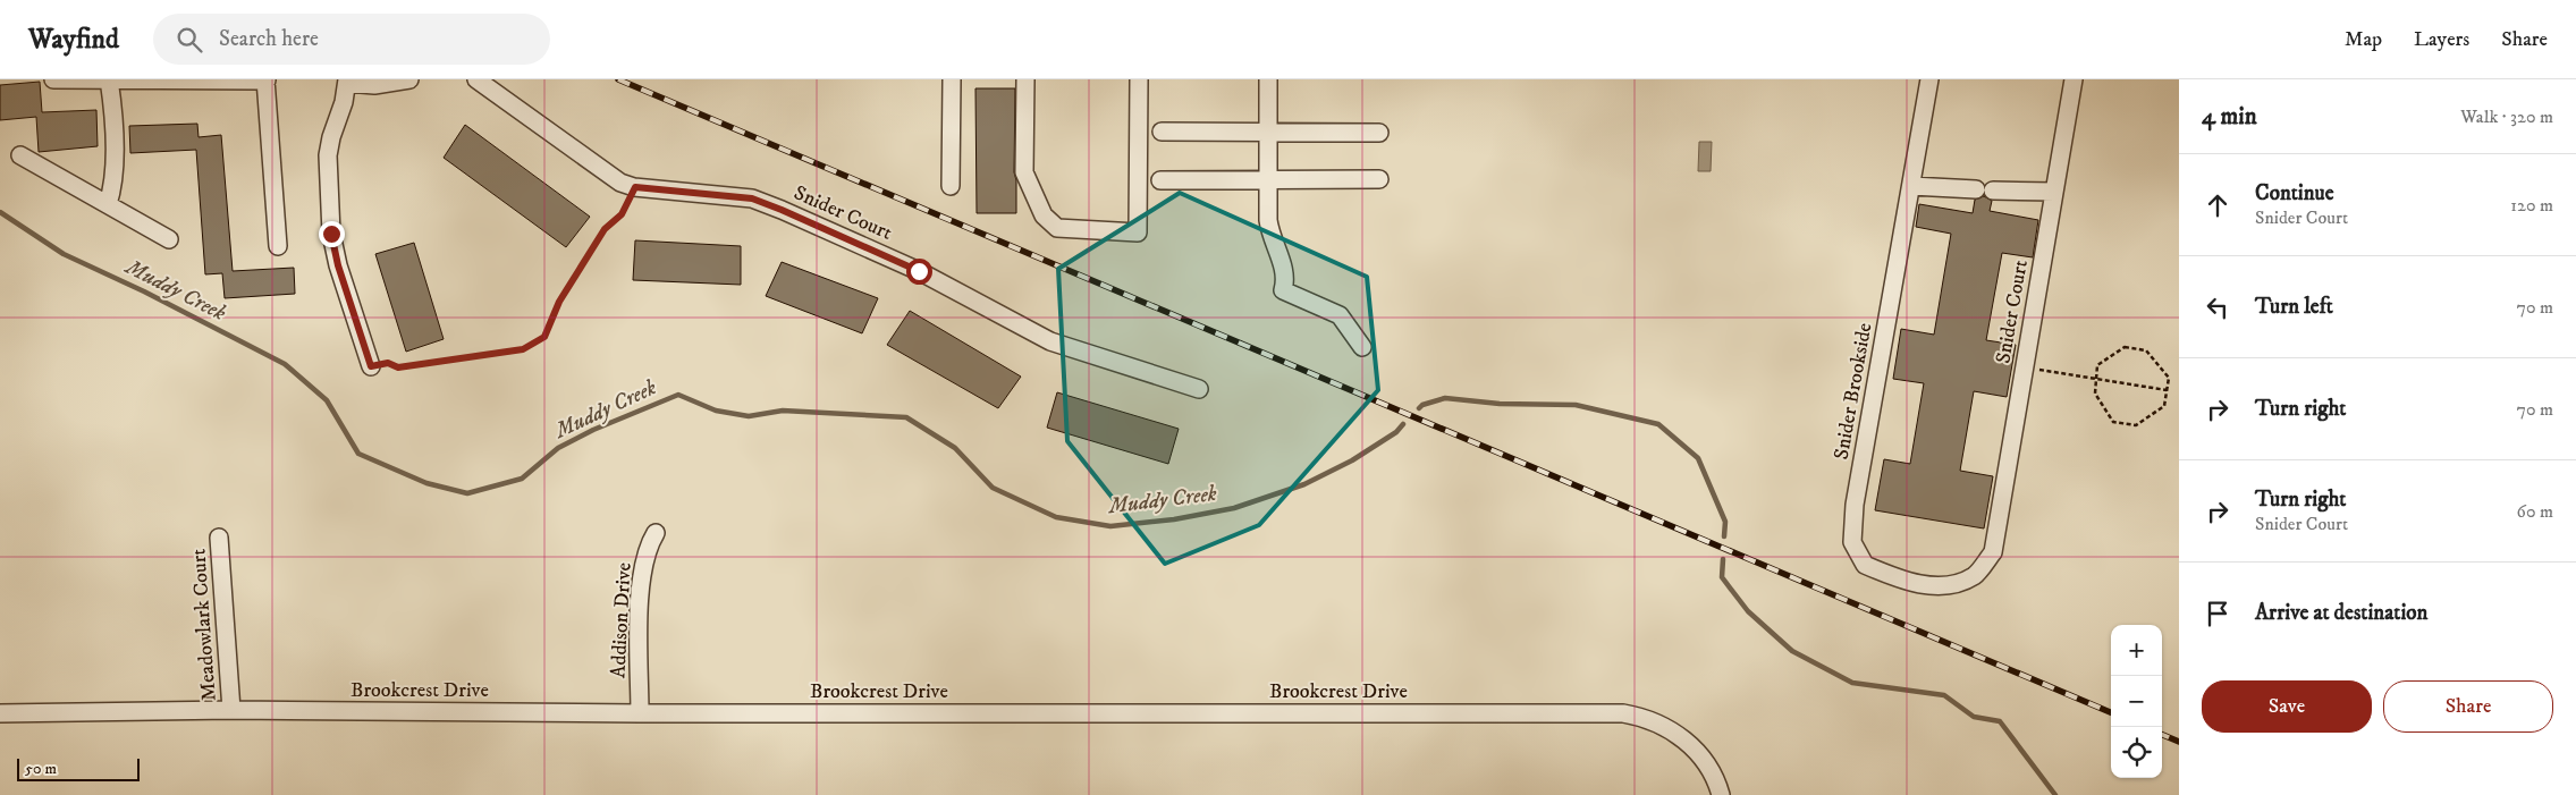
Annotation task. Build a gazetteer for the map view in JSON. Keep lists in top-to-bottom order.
{
  "streets": {
    "street": [
      "Snider Court",
      "Snider Brookside",
      "Addison Drive",
      "Meadowlark Court",
      "Brookcrest Drive"
    ]
  },
  "crossings": [
    ["Snider Court", "Snider Brookside"],
    ["Addison Drive", "Brookcrest Drive"],
    ["Meadowlark Court", "Brookcrest Drive"]
  ],
  "water": ["Muddy Creek"],
  "scale_bar": "50 m",
  "page": {
    "header": "Wayfind",
    "search": "Search here",
    "nav": ["Map", "Layers", "Share"],
    "heading": ["4 min", "Walk · 320 m"],
    "list": [
      ["Continue", "Snider Court", "120 m"],
      ["Turn left", "70 m"],
      ["Turn right", "70 m"],
      ["Turn right", "Snider Court", "60 m"],
      "Arrive at destination"
    ],
    "map_buttons": ["+", "−"],
    "buttons": ["Save", "Share"],
    "scale": "50 m"
  }
}
